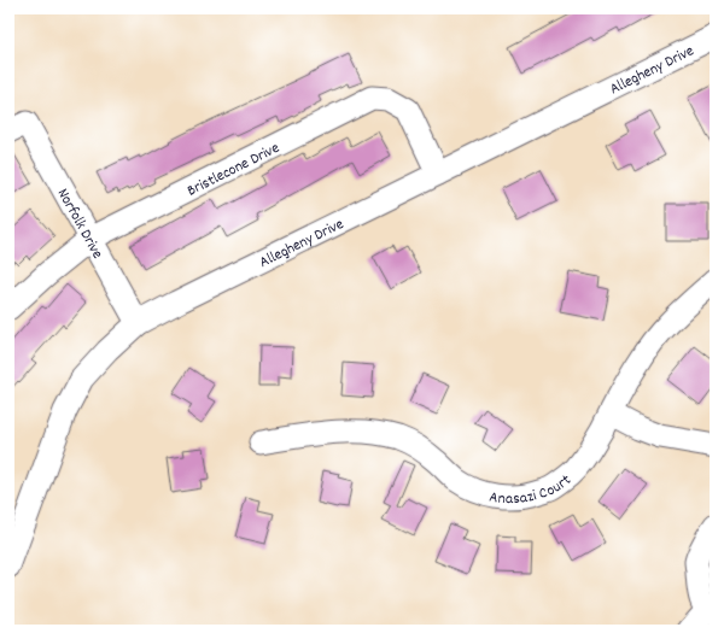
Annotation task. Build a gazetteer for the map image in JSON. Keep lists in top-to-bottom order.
{
  "streets": {
    "street": [
      "Allegheny Drive",
      "Bristlecone Drive",
      "Norfolk Drive",
      "Anasazi Court"
    ]
  },
  "crossings": [
    ["Allegheny Drive", "Bristlecone Drive"],
    ["Allegheny Drive", "Norfolk Drive"],
    ["Bristlecone Drive", "Norfolk Drive"]
  ]
}
